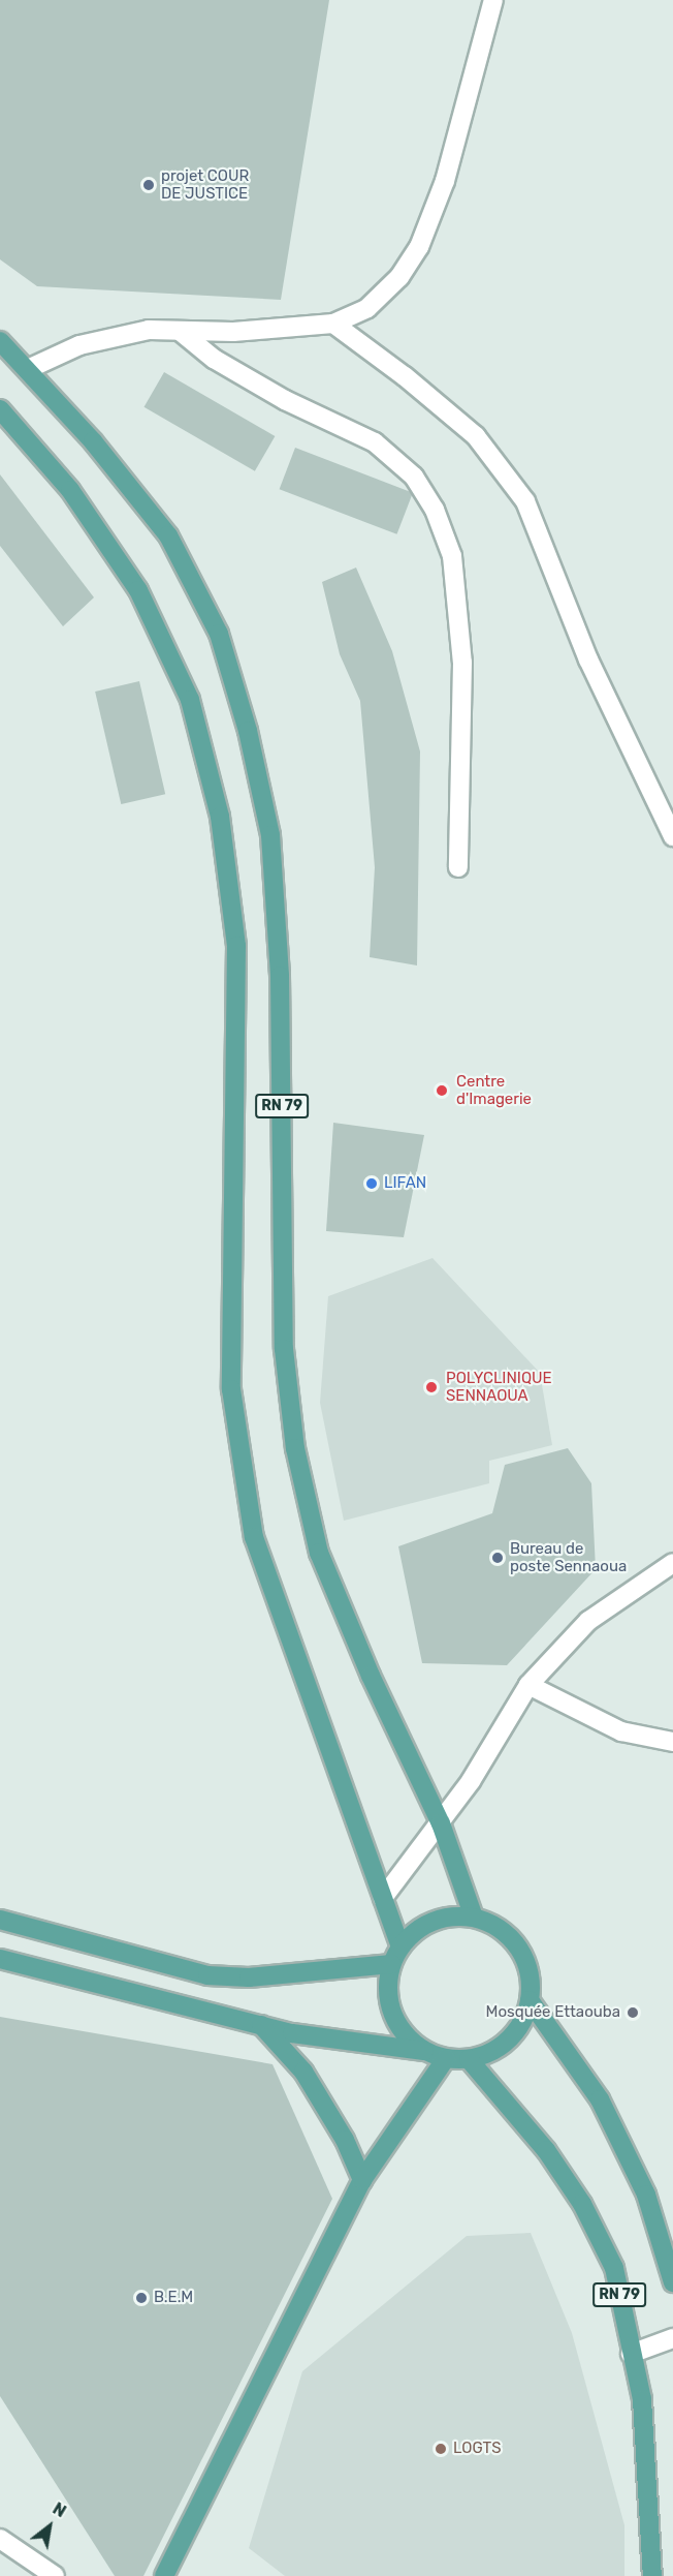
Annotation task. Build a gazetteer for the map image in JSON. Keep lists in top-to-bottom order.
{
  "streets": {
    "main road": ["RN 79"]
  },
  "places": [
    "projet COUR DE JUSTICE",
    "Centre d'Imagerie",
    "LIFAN",
    "POLYCLINIQUE SENNAOUA",
    "Bureau de poste Sennaoua",
    "Mosquée Ettaouba",
    "B.E.M",
    "LOGTS"
  ],
  "north": "top right"
}
